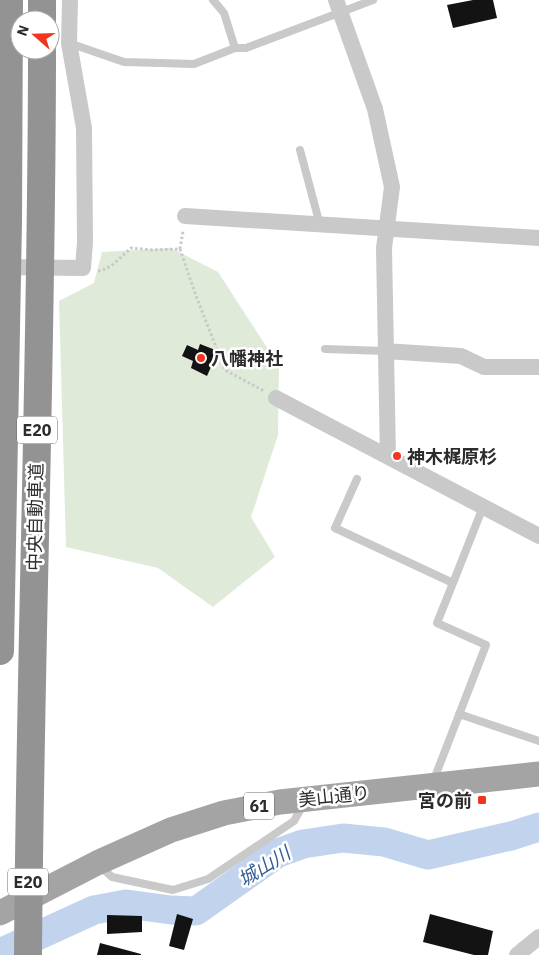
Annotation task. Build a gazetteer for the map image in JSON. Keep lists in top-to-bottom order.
{
  "streets": {
    "highway": ["E20", "中央自動車道"],
    "main road": ["美山通り", "61"]
  },
  "water": ["城山川"],
  "places": {
    "other": ["八幡神社", "神木梶原杉"],
    "transit": ["宮の前"]
  },
  "north": "left"
}
